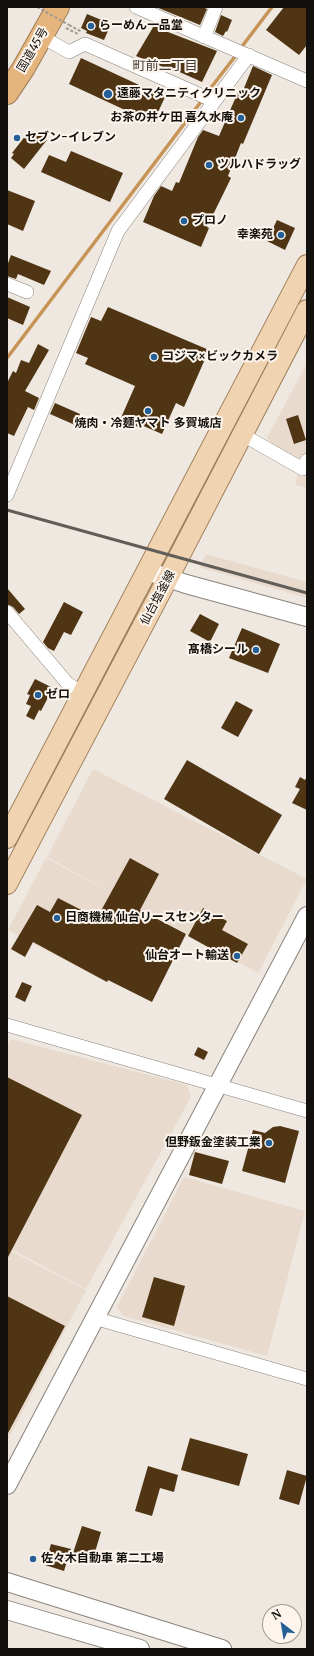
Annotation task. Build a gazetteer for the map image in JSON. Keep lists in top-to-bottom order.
{
  "streets": {
    "highway": ["国道45号"],
    "main road": ["仙台塩釜線"]
  },
  "districts": ["町前二丁目"],
  "places": [
    "らーめん一品堂",
    "遠藤マタニティクリニック",
    "お茶の井ケ田 喜久水庵",
    "セブン-イレブン",
    "ツルハドラッグ",
    "プロノ",
    "幸楽苑",
    "コジマ×ビックカメラ",
    "焼肉・冷麺ヤマト 多賀城店",
    "髙橋シール",
    "ゼロ",
    "日商機械 仙台リースセンター",
    "仙台オート輸送",
    "但野鈑金塗装工業",
    "佐々木自動車 第二工場"
  ],
  "north": "top left"
}
